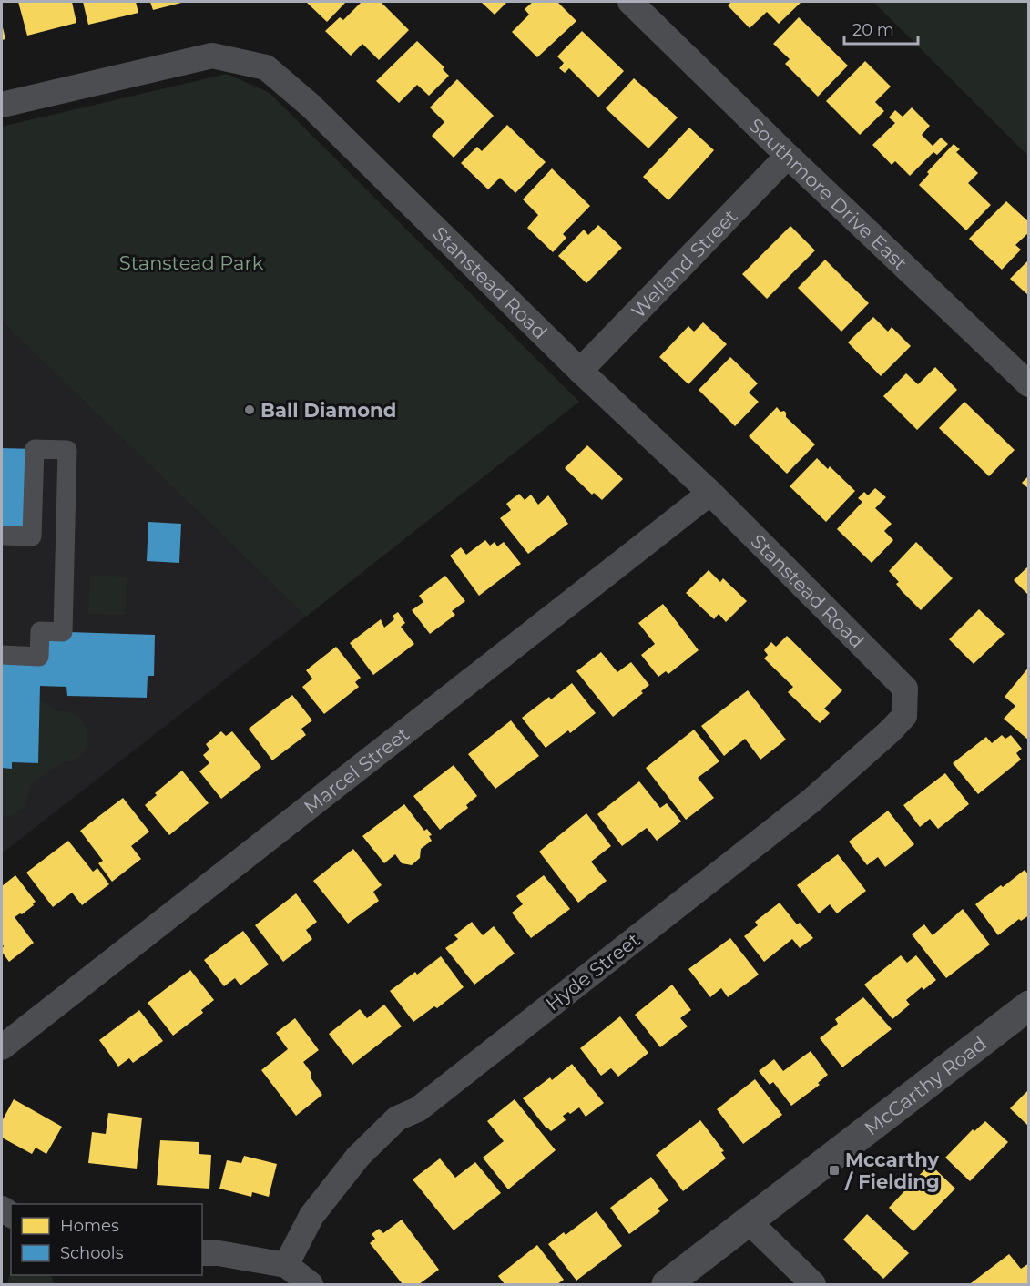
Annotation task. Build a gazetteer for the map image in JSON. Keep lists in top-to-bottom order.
{
  "streets": {
    "street": [
      "Southmore Drive East",
      "Welland Street",
      "Stanstead Road",
      "Marcel Street",
      "Hyde Street",
      "McCarthy Road"
    ]
  },
  "crossings": [
    ["Southmore Drive East", "Welland Street"],
    ["Welland Street", "Stanstead Road"],
    ["Stanstead Road", "Marcel Street"],
    ["Stanstead Road", "Hyde Street"]
  ],
  "parks": ["Stanstead Park"],
  "places": {
    "other": ["Ball Diamond"],
    "transit": ["Mccarthy / Fielding"]
  },
  "legend": ["Homes", "Schools"],
  "scale_bar": "20 m"
}
